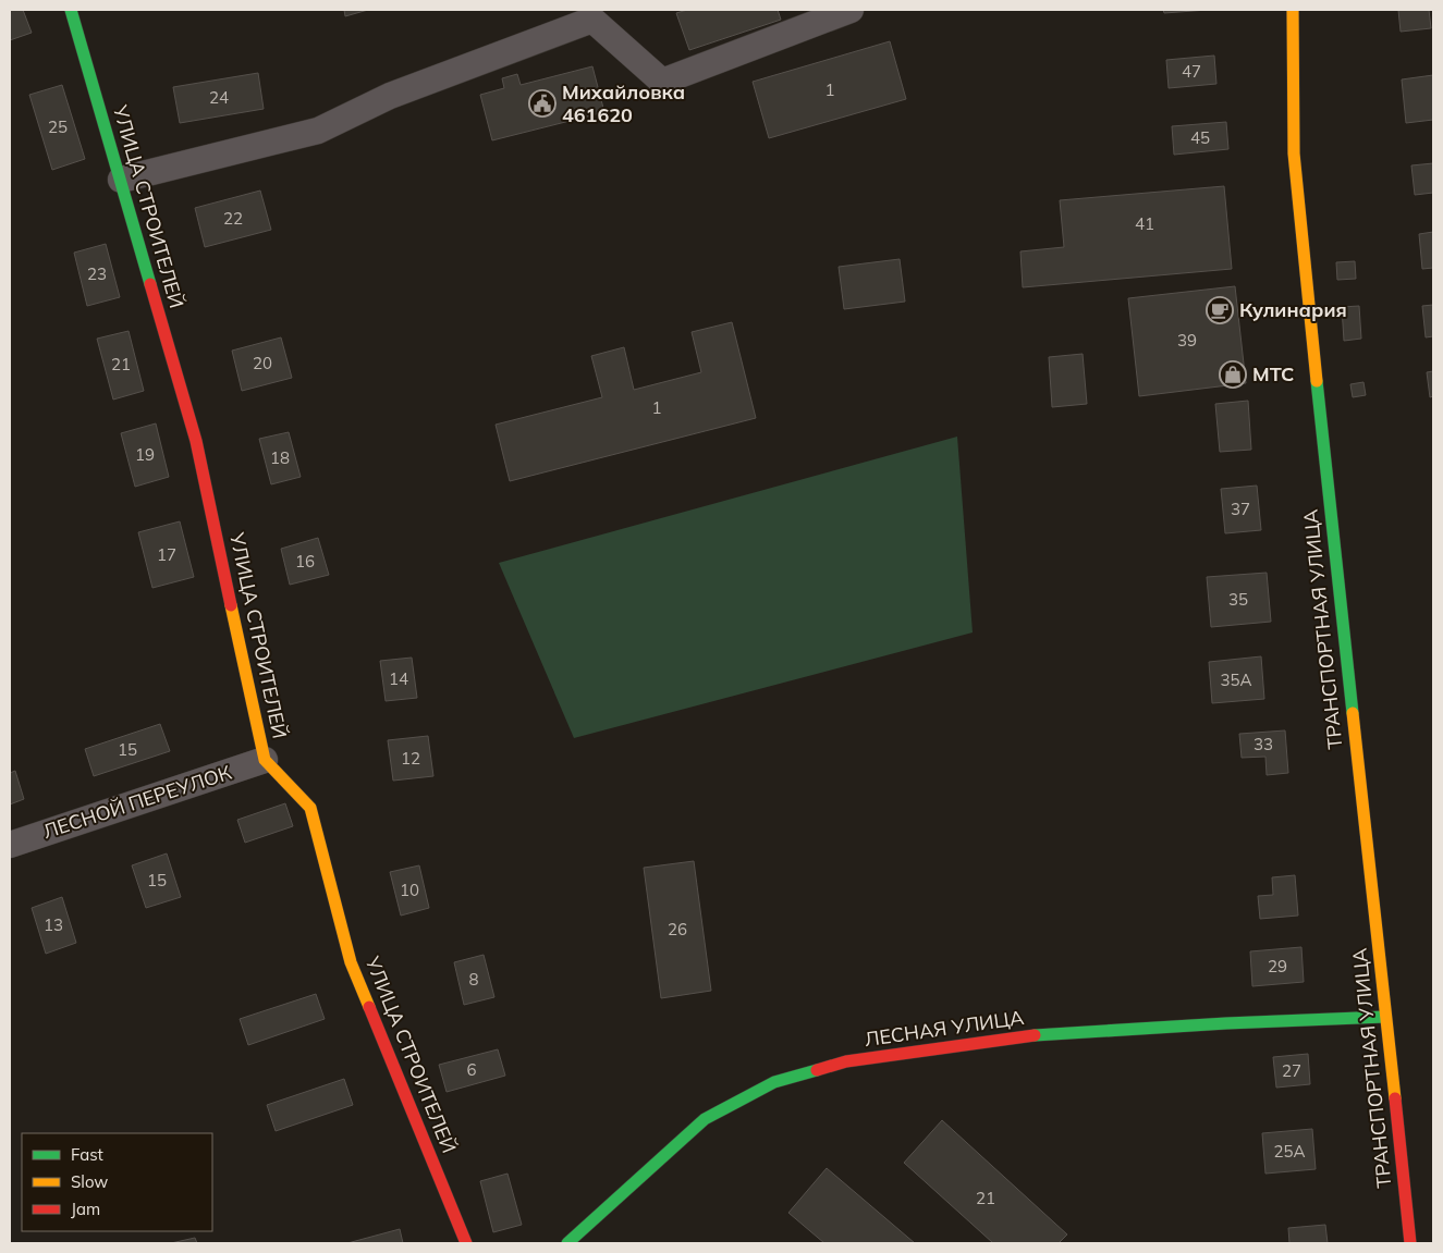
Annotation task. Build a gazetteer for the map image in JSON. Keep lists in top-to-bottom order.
{
  "streets": {
    "street": [
      "УЛИЦА СТРОИТЕЛЕЙ",
      "ТРАНСПОРТНАЯ УЛИЦА",
      "ЛЕСНОЙ ПЕРЕУЛОК",
      "ЛЕСНАЯ УЛИЦА"
    ]
  },
  "crossings": [
    ["УЛИЦА СТРОИТЕЛЕЙ", "ЛЕСНОЙ ПЕРЕУЛОК"],
    ["ТРАНСПОРТНАЯ УЛИЦА", "ЛЕСНАЯ УЛИЦА"]
  ],
  "places": {
    "public building": ["Михайловка 461620"],
    "cafe": ["Кулинария"],
    "shop": ["МТС"]
  },
  "house_numbers": [
    "47",
    "1",
    "24",
    "25",
    "45",
    "22",
    "41",
    "23",
    "39",
    "20",
    "21",
    "1",
    "19",
    "18",
    "37",
    "17",
    "16",
    "35",
    "14",
    "35А",
    "33",
    "15",
    "12",
    "15",
    "10",
    "13",
    "26",
    "29",
    "8",
    "6",
    "27",
    "25А",
    "21"
  ],
  "legend": ["Fast", "Slow", "Jam"]
}
